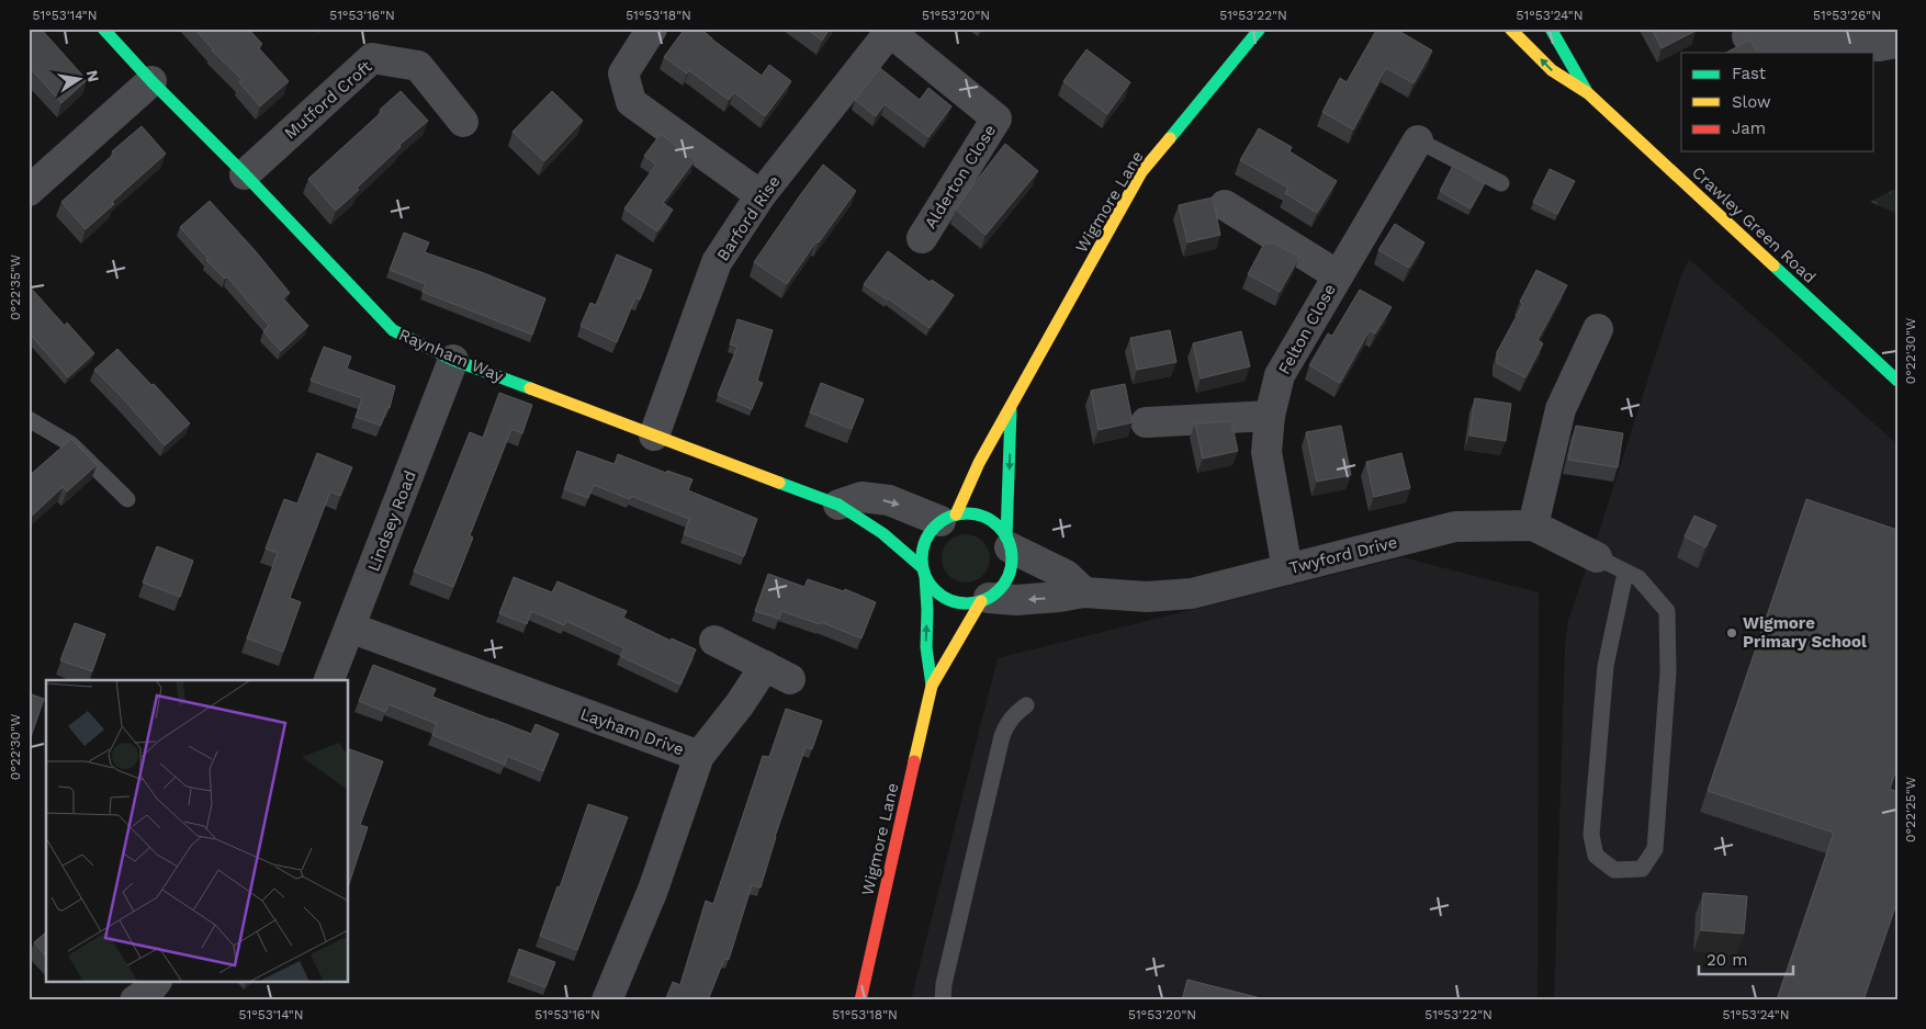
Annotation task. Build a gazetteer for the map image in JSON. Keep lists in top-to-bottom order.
{
  "streets": {
    "street": [
      "Mutford Croft",
      "Alderton Close",
      "Wigmore Lane",
      "Barford Rise",
      "Crawley Green Road",
      "Felton Close",
      "Raynham Way",
      "Lindsey Road",
      "Twyford Drive",
      "Layham Drive"
    ]
  },
  "crossings": [
    ["Mutford Croft", "Raynham Way"],
    ["Alderton Close", "Barford Rise"],
    ["Wigmore Lane", "Raynham Way"],
    ["Wigmore Lane", "Twyford Drive"],
    ["Barford Rise", "Raynham Way"],
    ["Felton Close", "Twyford Drive"],
    ["Raynham Way", "Lindsey Road"],
    ["Raynham Way", "Twyford Drive"],
    ["Lindsey Road", "Layham Drive"]
  ],
  "places": ["Wigmore Primary School"],
  "legend": ["Fast", "Slow", "Jam"],
  "scale_bar": "20 m",
  "north": "right",
  "coordinates": [
    "51°53'14\"N",
    "51°53'16\"N",
    "51°53'18\"N",
    "51°53'20\"N",
    "51°53'22\"N",
    "51°53'24\"N",
    "51°53'26\"N",
    "0°22'35\"W",
    "0°22'30\"W",
    "0°22'25\"W"
  ]
}
